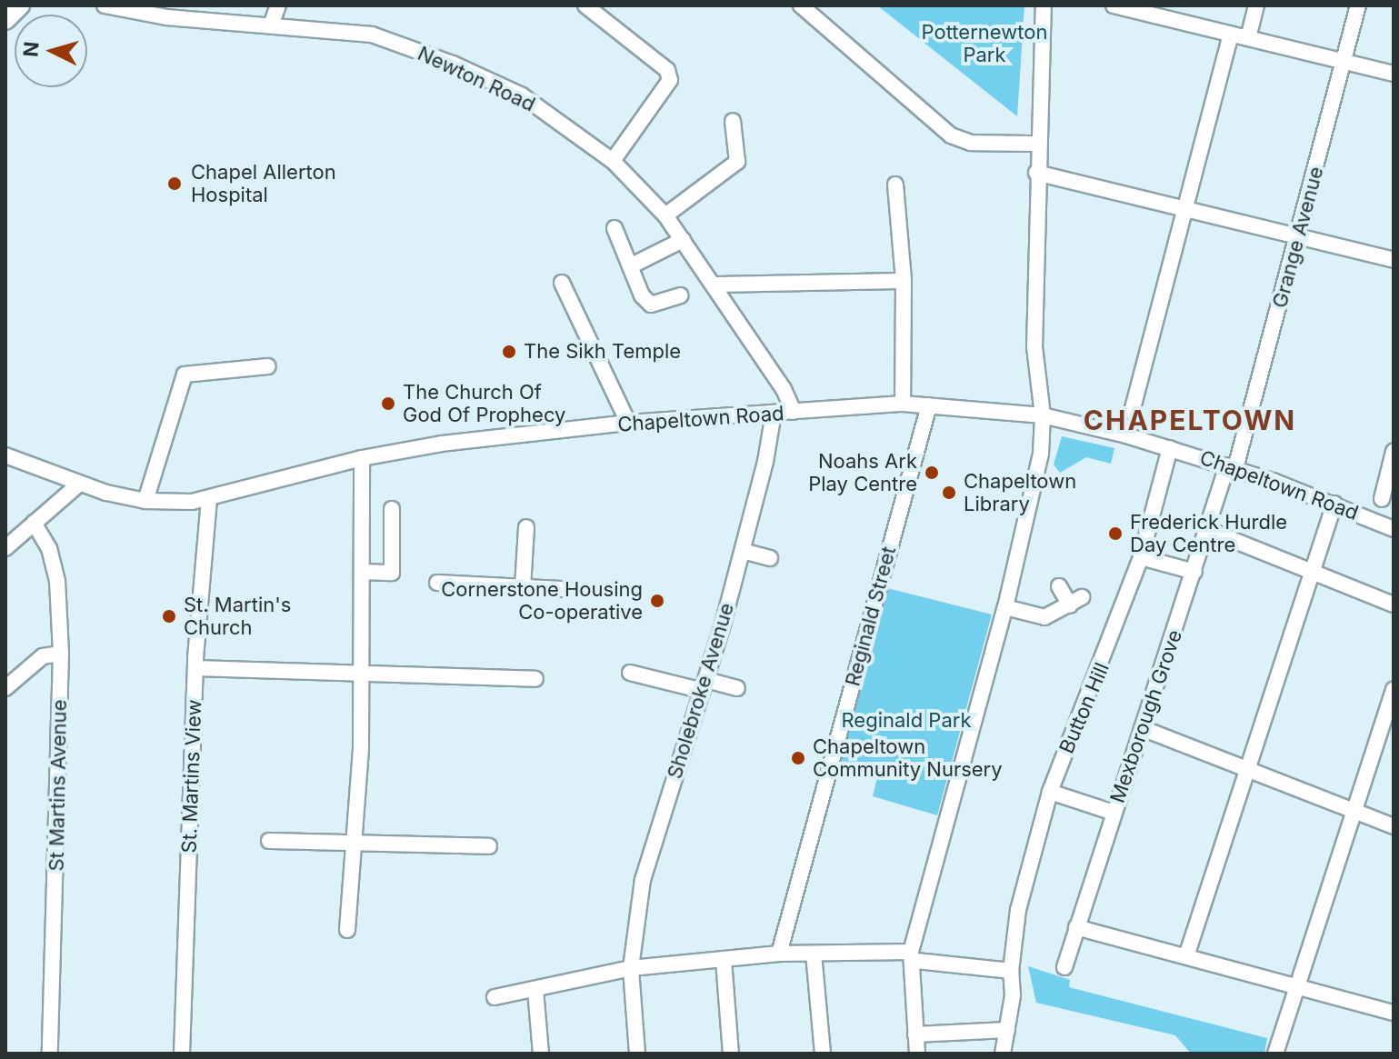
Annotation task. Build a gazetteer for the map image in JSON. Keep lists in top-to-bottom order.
{
  "streets": {
    "street": [
      "Newton Road",
      "Grange Avenue",
      "Chapeltown Road",
      "Reginald Street",
      "Sholebroke Avenue",
      "Button Hill",
      "Mexborough Grove",
      "St. Martins View",
      "St Martins Avenue"
    ]
  },
  "crossings": [
    ["Newton Road", "Chapeltown Road"],
    ["Grange Avenue", "Chapeltown Road"],
    ["Grange Avenue", "Mexborough Grove"],
    ["Chapeltown Road", "Reginald Street"],
    ["Chapeltown Road", "Sholebroke Avenue"],
    ["Chapeltown Road", "Button Hill"],
    ["Chapeltown Road", "Mexborough Grove"],
    ["Chapeltown Road", "St. Martins View"]
  ],
  "districts": ["CHAPELTOWN"],
  "parks": ["Potternewton Park", "Reginald Park"],
  "places": [
    "Chapel Allerton Hospital",
    "The Sikh Temple",
    "The Church Of God Of Prophecy",
    "Noahs Ark Play Centre",
    "Chapeltown Library",
    "Frederick Hurdle Day Centre",
    "Cornerstone Housing Co-operative",
    "St. Martin's Church",
    "Chapeltown Community Nursery"
  ],
  "north": "left"
}
